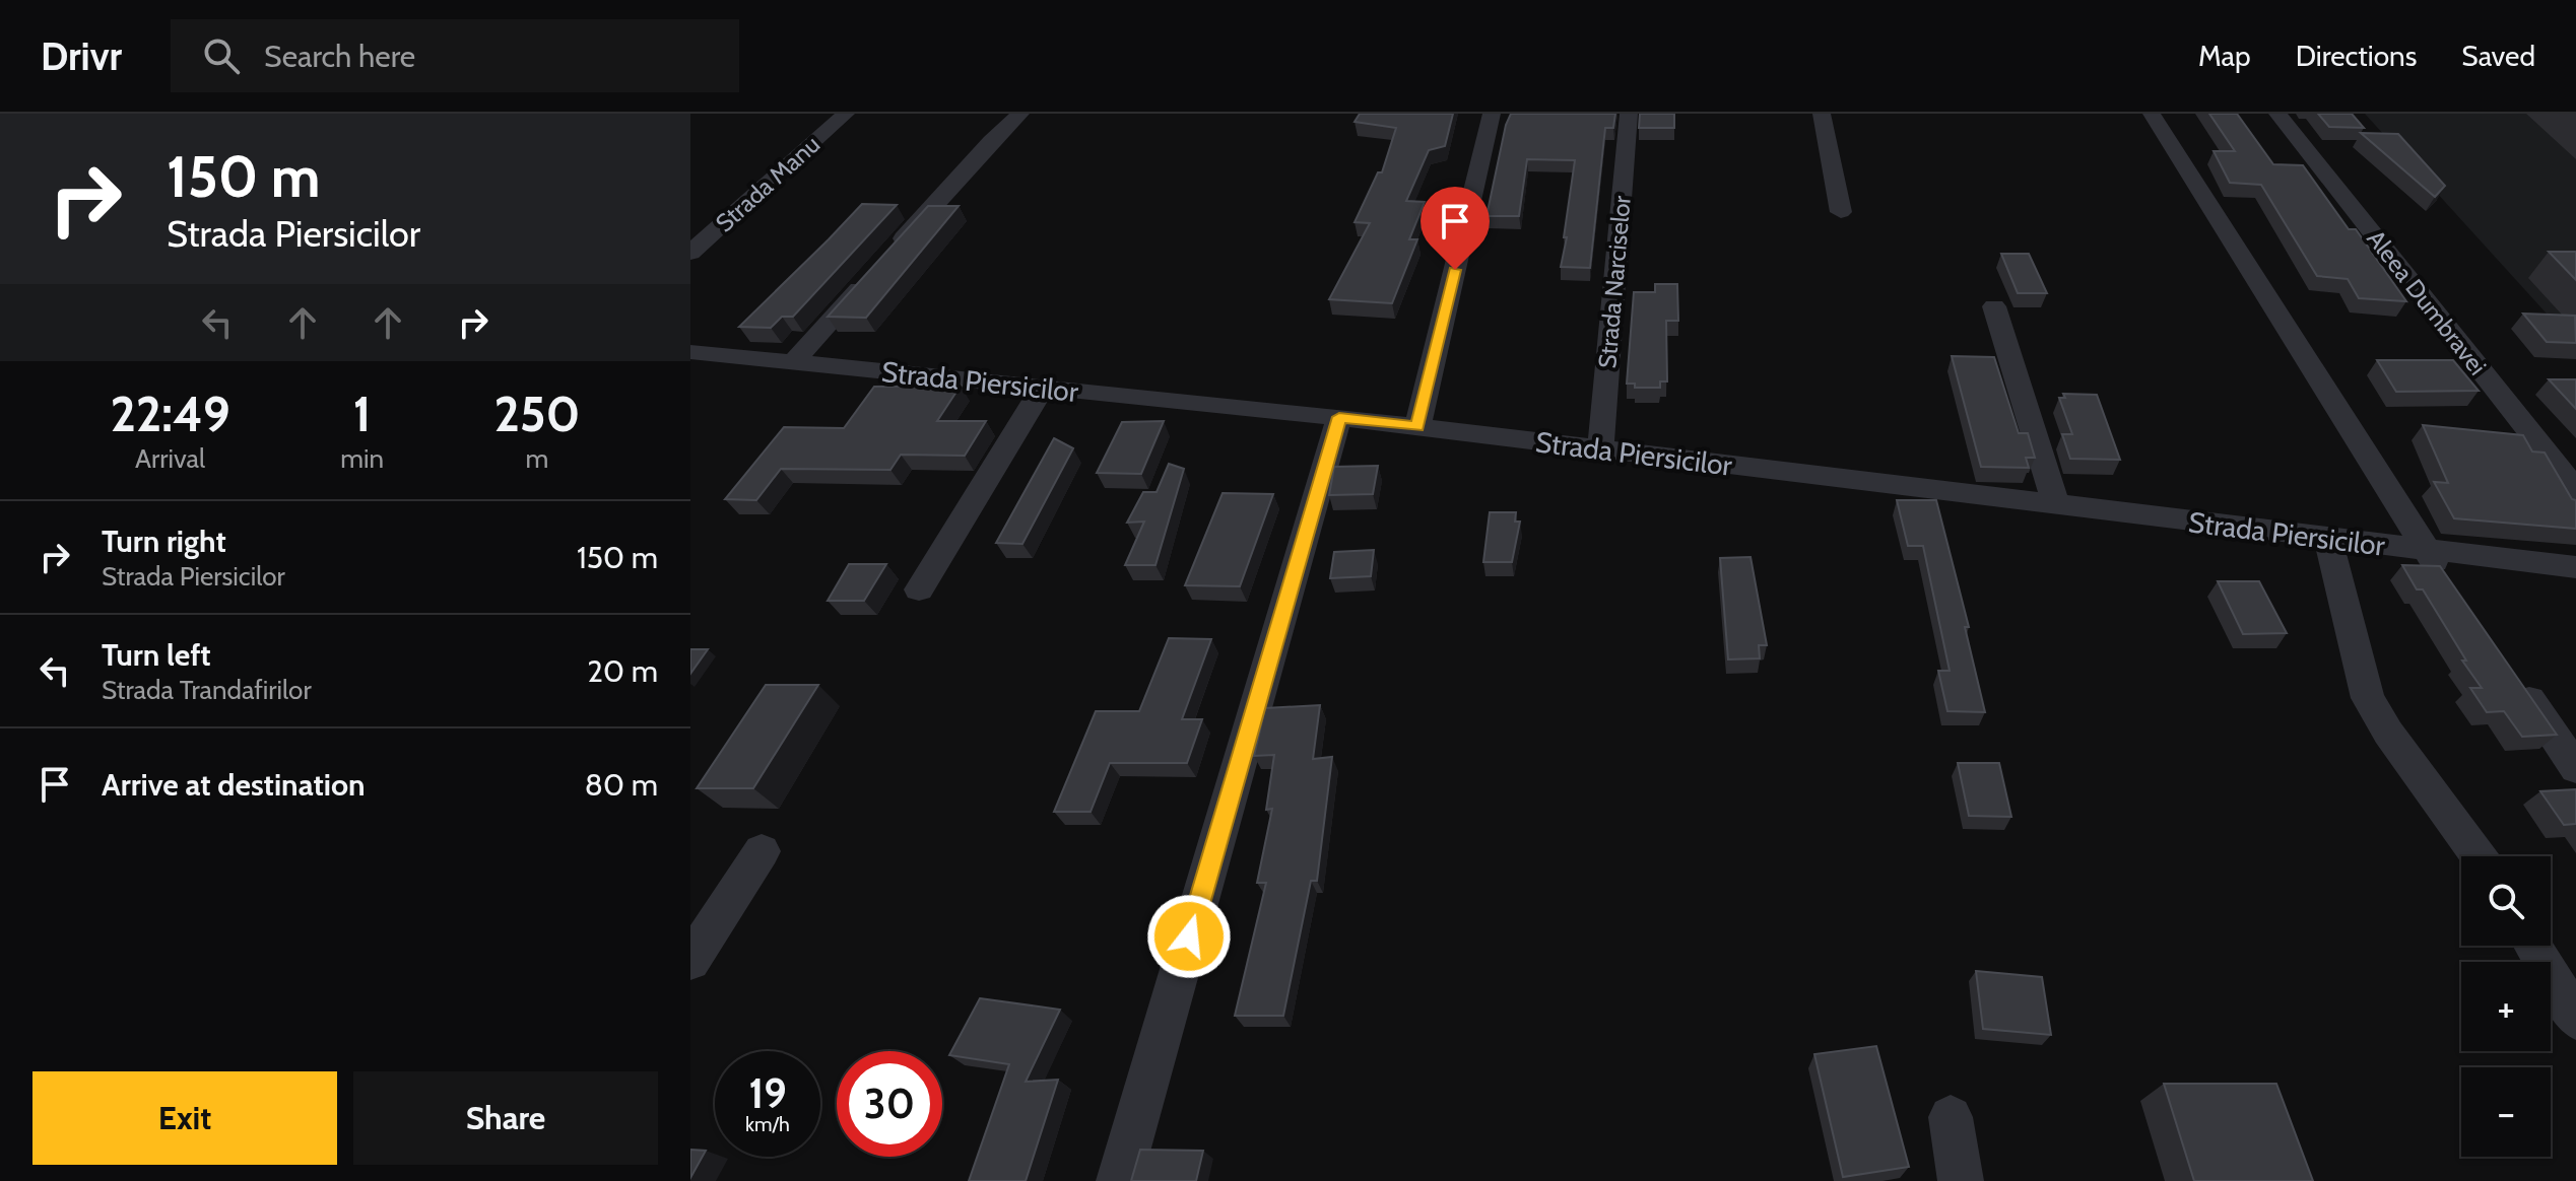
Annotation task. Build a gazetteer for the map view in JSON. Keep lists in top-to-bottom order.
{
  "streets": {
    "street": [
      "Strada Manu",
      "Strada Narciselor",
      "Aleea Dumbravei",
      "Strada Piersicilor"
    ]
  },
  "crossings": [
    ["Strada Narciselor", "Strada Piersicilor"]
  ],
  "page": {
    "header": "Drivr",
    "search": "Search here",
    "nav": ["Map", "Directions", "Saved"],
    "turn": ["150 m", "Strada Piersicilor"],
    "eta": [
      "22:49",
      "Arrival",
      "1",
      "min",
      "250",
      "m"
    ],
    "list": [
      {
        "name": "Turn right",
        "note": "Strada Piersicilor",
        "value": "150 m"
      },
      {
        "name": "Turn left",
        "note": "Strada Trandafirilor",
        "value": "20 m"
      },
      {
        "name": "Arrive at destination",
        "value": "80 m"
      }
    ],
    "map_buttons": ["+", "−"],
    "speed": "19 km/h",
    "limit": "30",
    "buttons": ["Exit", "Share"]
  }
}
